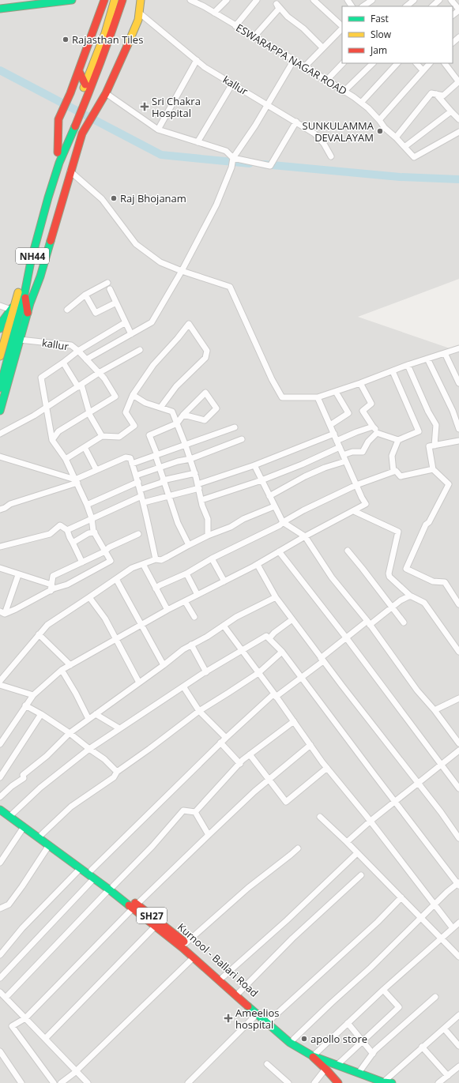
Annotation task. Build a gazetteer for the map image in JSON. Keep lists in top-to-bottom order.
{
  "streets": {
    "main road": ["NH44", "SH27", "Kurnool - Ballari Road"],
    "street": ["ESWARAPPA NAGAR ROAD", "kallur"]
  },
  "places": {
    "other": [
      "Rajasthan Tiles",
      "SUNKULAMMA DEVALAYAM",
      "Raj Bhojanam",
      "apollo store"
    ],
    "health": ["Sri Chakra Hospital", "Ameelios hospital"]
  },
  "legend": ["Fast", "Slow", "Jam"]
}
